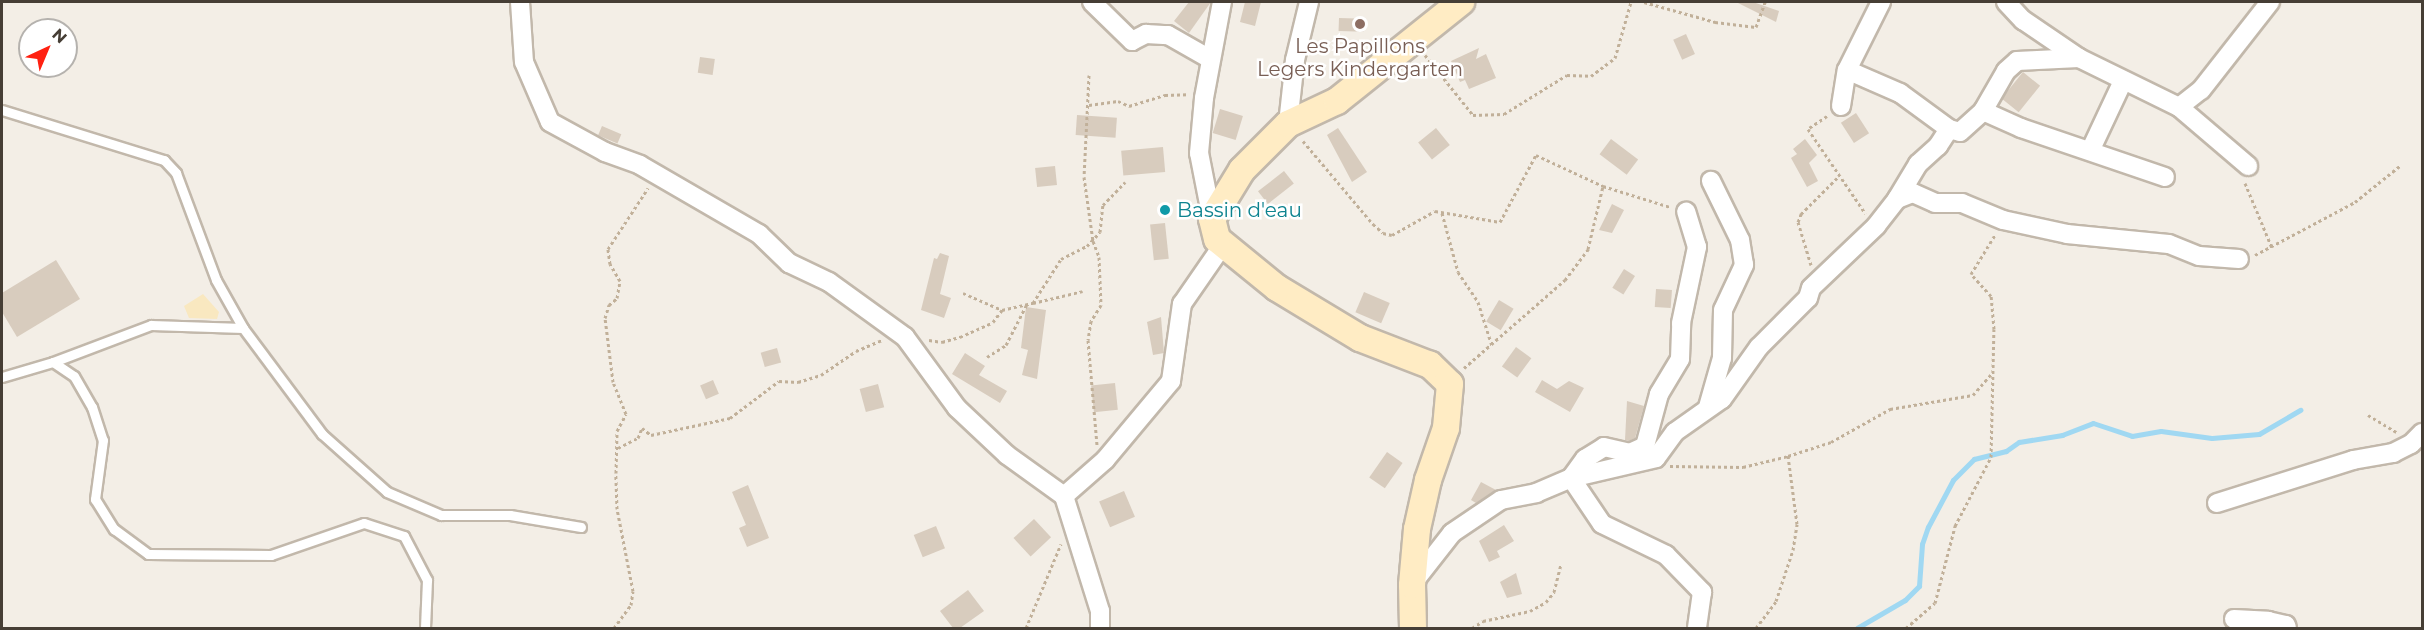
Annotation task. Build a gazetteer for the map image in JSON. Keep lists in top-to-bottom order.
{
  "places": ["Les Papillons Legers Kindergarten", "Bassin d'eau"],
  "north": "top right"
}
